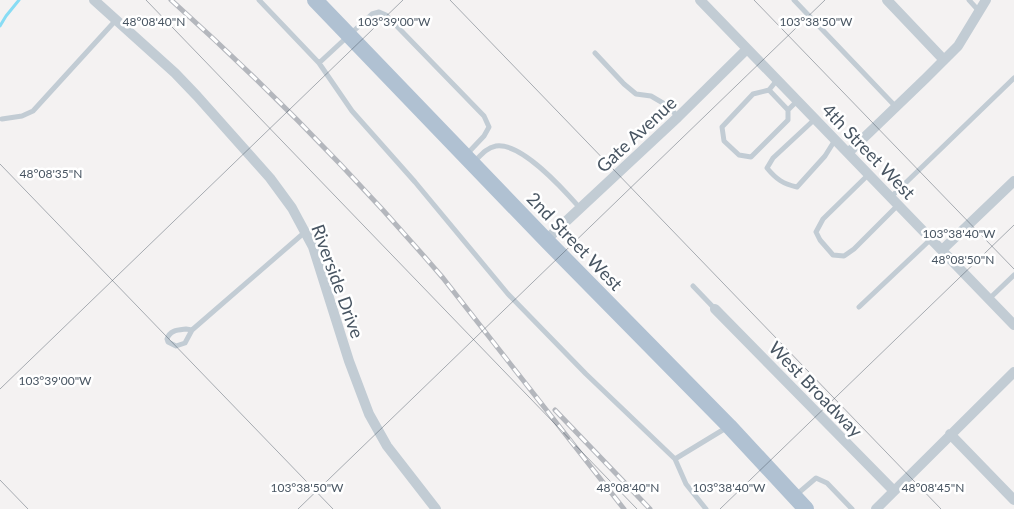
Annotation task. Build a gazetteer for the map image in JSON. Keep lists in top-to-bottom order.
{
  "streets": {
    "main road": ["2nd Street West"],
    "street": [
      "Gate Avenue",
      "4th Street West",
      "Riverside Drive",
      "West Broadway"
    ]
  },
  "crossings": [
    ["Gate Avenue", "4th Street West"],
    ["Gate Avenue", "2nd Street West"]
  ],
  "coordinates": [
    "103°39'00\"W",
    "103°38'50\"W",
    "48°08'40\"N",
    "48°08'35\"N",
    "103°38'40\"W",
    "48°08'50\"N",
    "48°08'45\"N"
  ]
}
